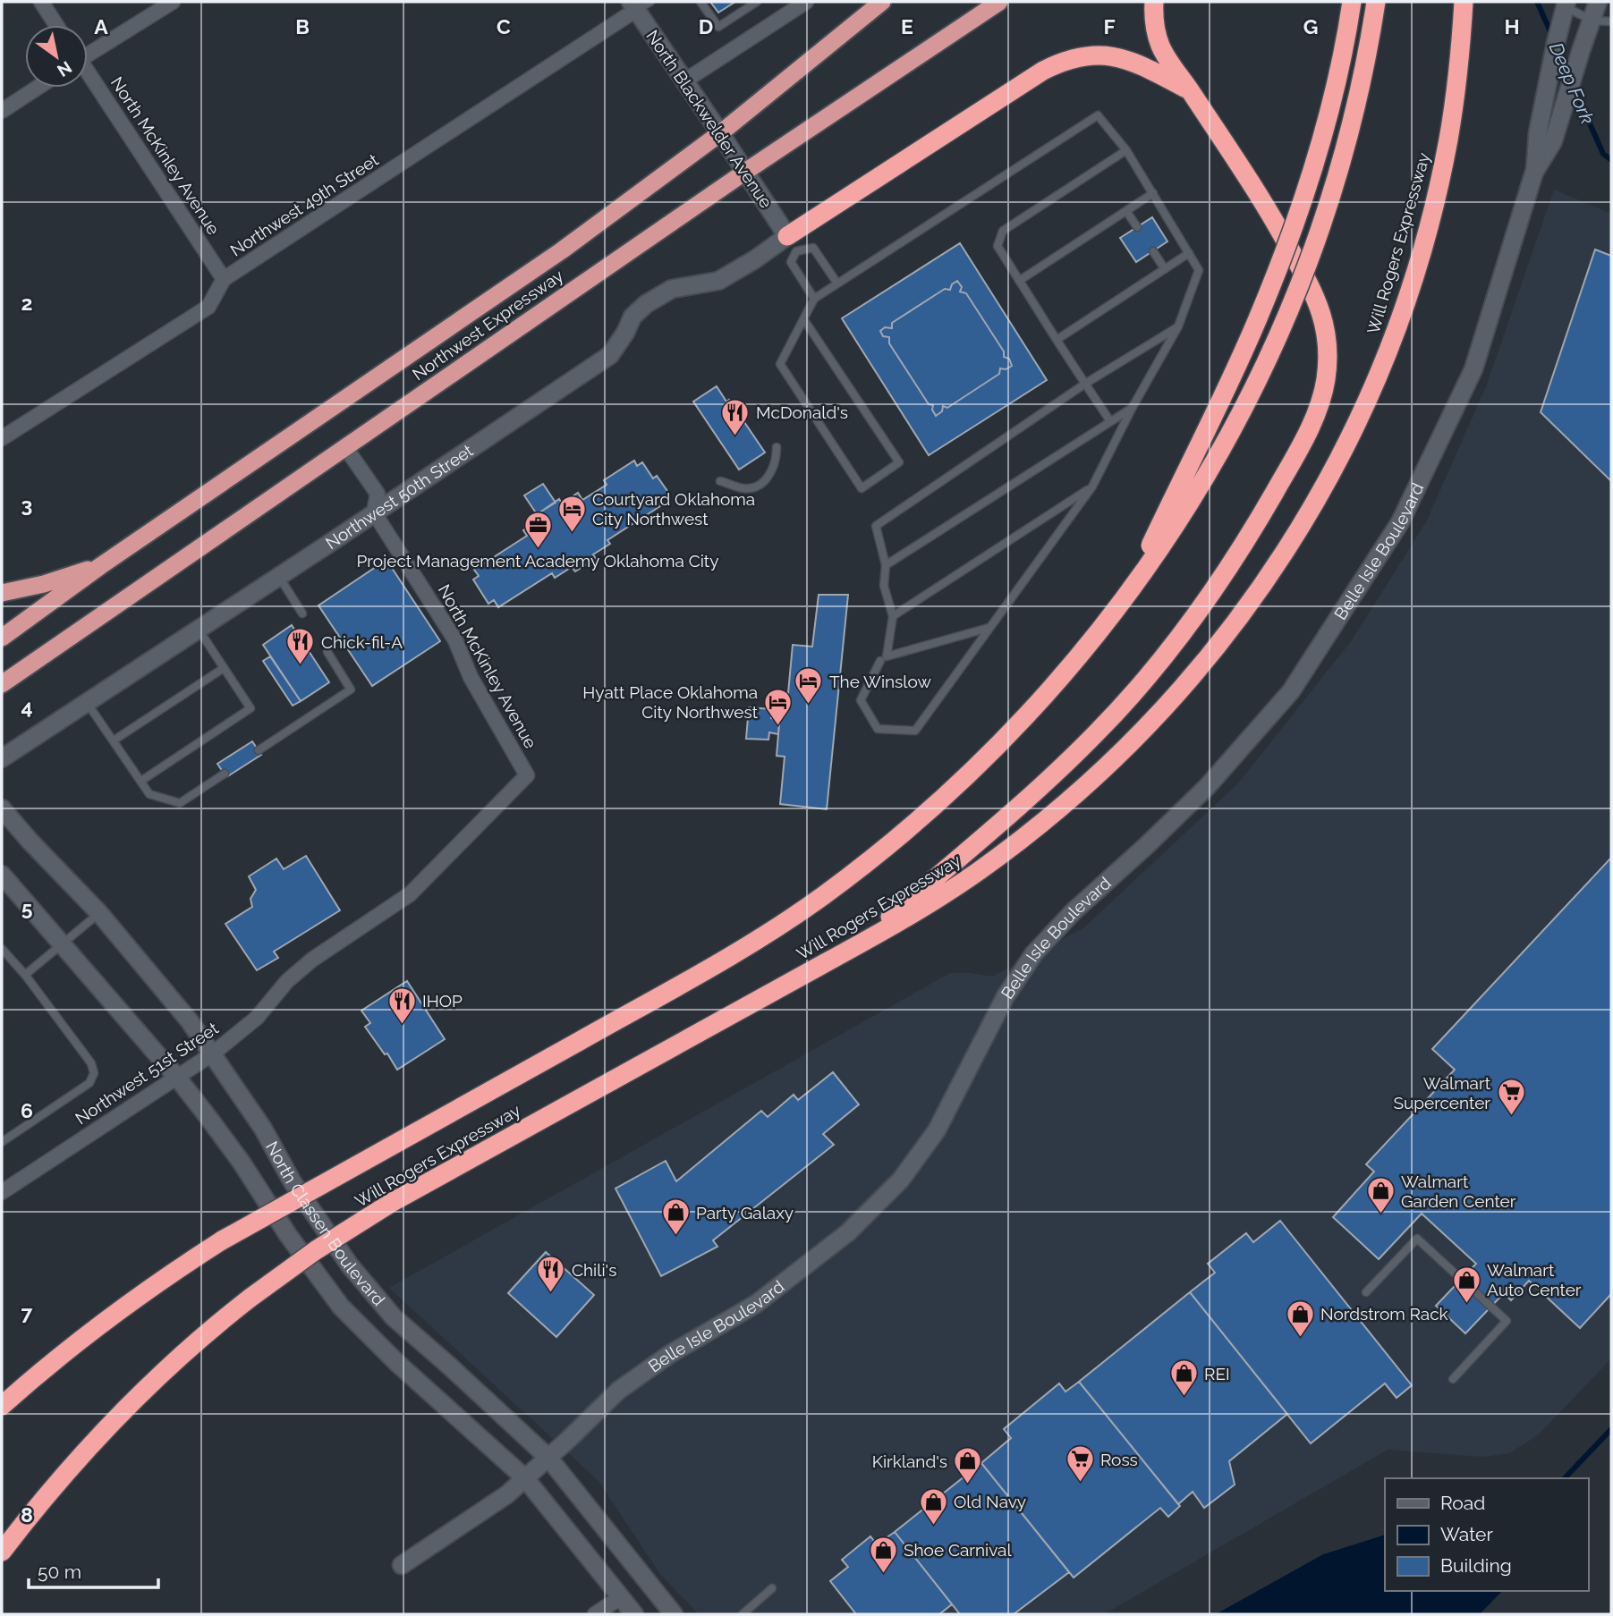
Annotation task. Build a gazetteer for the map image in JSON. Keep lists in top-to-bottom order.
{
  "streets": {
    "highway": ["Will Rogers Expressway", "Northwest Expressway"],
    "street": [
      "North Blackwelder Avenue",
      "North McKinley Avenue",
      "Northwest 49th Street",
      "Northwest 50th Street",
      "Belle Isle Boulevard",
      "Northwest 51st Street",
      "North Classen Boulevard"
    ]
  },
  "crossings": [
    ["North Blackwelder Avenue", "Northwest 49th Street"],
    ["North Blackwelder Avenue", "Northwest Expressway"],
    ["North Blackwelder Avenue", "Northwest 50th Street"],
    ["North McKinley Avenue", "Northwest 49th Street"],
    ["North McKinley Avenue", "Northwest Expressway"],
    ["North McKinley Avenue", "Northwest 50th Street"],
    ["North McKinley Avenue", "Northwest 51st Street"],
    ["Belle Isle Boulevard", "North Classen Boulevard"],
    ["Northwest 51st Street", "North Classen Boulevard"]
  ],
  "water": ["Deep Fork"],
  "places": {
    "restaurant": [
      "McDonald's",
      "Chick-fil-A",
      "IHOP",
      "Chili's"
    ],
    "hotel": ["Courtyard Oklahoma City Northwest", "The Winslow", "Hyatt Place Oklahoma City Northwest"],
    "office": ["Project Management Academy Oklahoma City"],
    "supermarket": ["Walmart Supercenter", "Ross"],
    "shop": [
      "Walmart Garden Center",
      "Party Galaxy",
      "Walmart Auto Center",
      "Nordstrom Rack",
      "REI",
      "Kirkland's",
      "Old Navy",
      "Shoe Carnival"
    ]
  },
  "legend": ["Road", "Water", "Building"],
  "scale_bar": "50 m",
  "north": "bottom right",
  "grid": {
    "columns": [
      "A",
      "B",
      "C",
      "D",
      "E",
      "F",
      "G",
      "H"
    ],
    "rows": [
      "2",
      "3",
      "4",
      "5",
      "6",
      "7",
      "8"
    ]
  }
}
